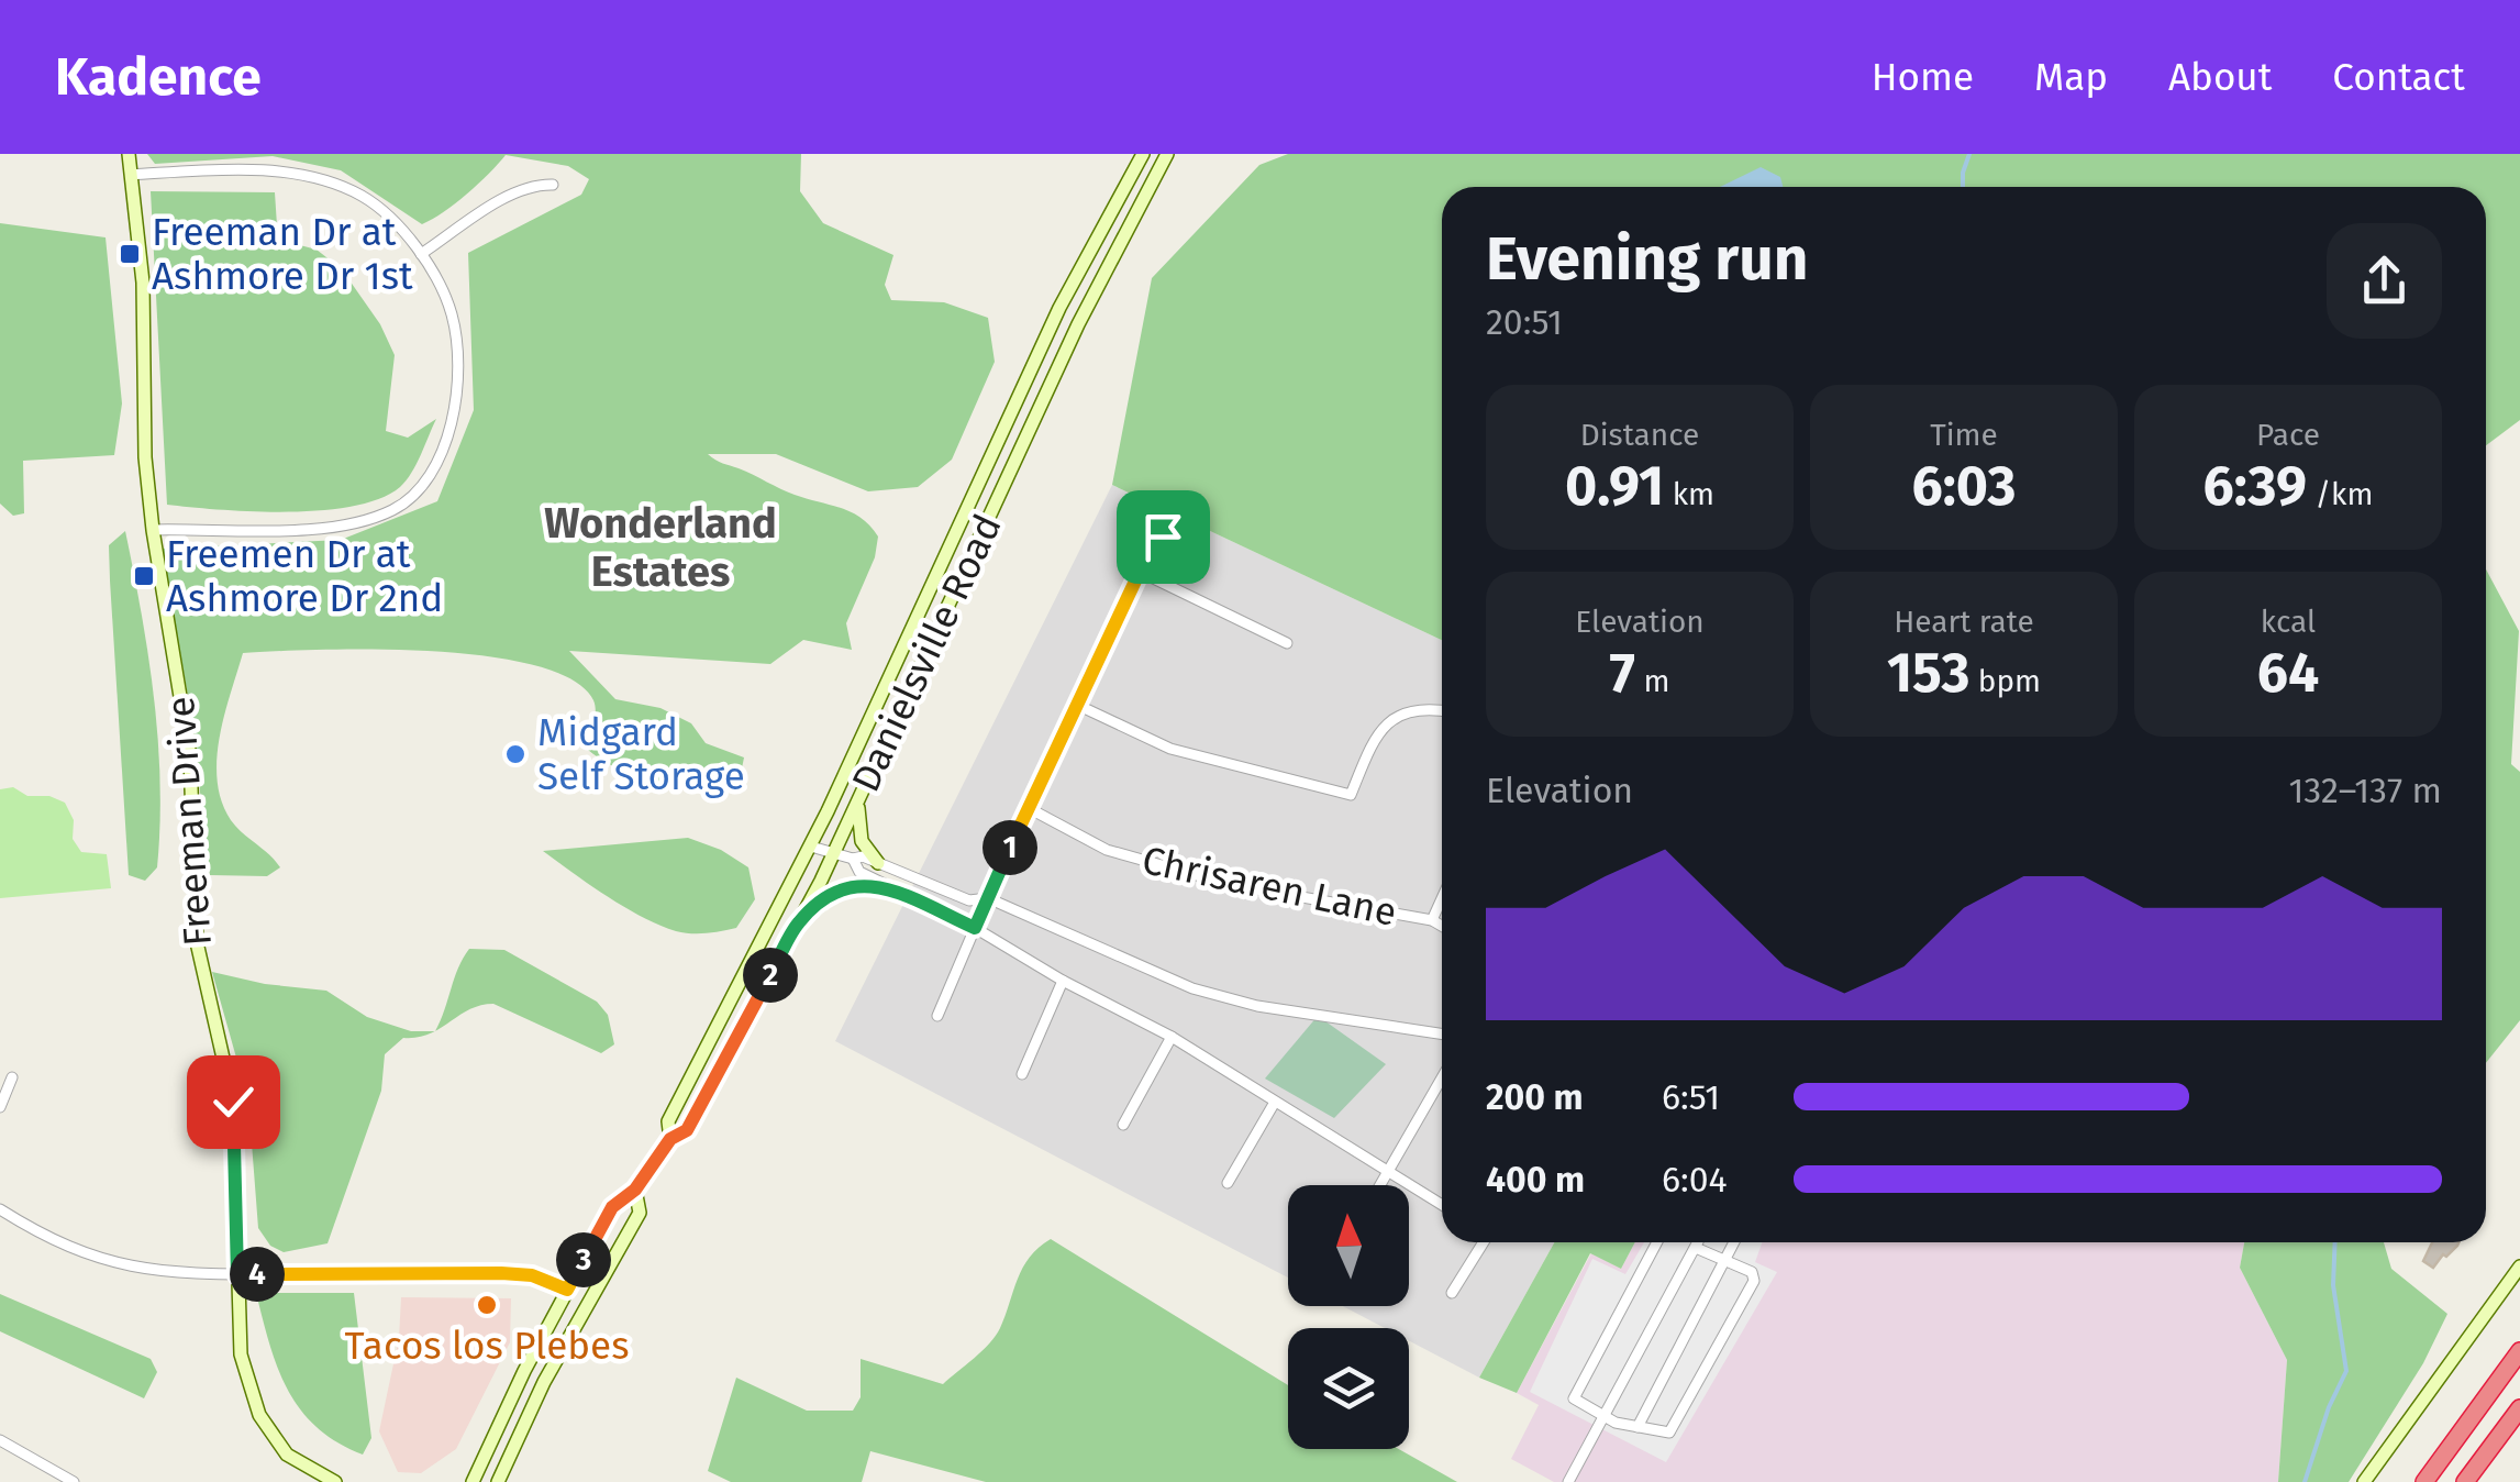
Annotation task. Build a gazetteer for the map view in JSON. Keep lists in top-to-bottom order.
{
  "streets": {
    "main road": ["Danielsville Road", "Freeman Drive"],
    "street": ["Chrisaren Lane"]
  },
  "districts": ["Wonderland Estates"],
  "places": {
    "transit": ["Freeman Dr at Ashmore Dr 1st", "Freemen Dr at Ashmore Dr 2nd"],
    "other": ["Midgard Self Storage", "Tacos los Plebes"]
  },
  "north": "top",
  "page": {
    "header": "Kadence",
    "nav": [
      "Home",
      "Map",
      "About",
      "Contact"
    ],
    "heading": ["Evening run", "20:51"],
    "stats": [
      ["Distance", "0.91 km"],
      ["Time", "6:03"],
      ["Pace", "6:39 /km"],
      ["Elevation", "7 m"],
      ["Heart rate", "153 bpm"],
      ["kcal", "64"]
    ],
    "chart": ["Elevation", "132–137 m"],
    "pins": [
      "1",
      "2",
      "3",
      "4"
    ],
    "list": [
      {
        "name": "200 m",
        "note": "6:51"
      },
      {
        "name": "400 m",
        "note": "6:04"
      }
    ]
  }
}
